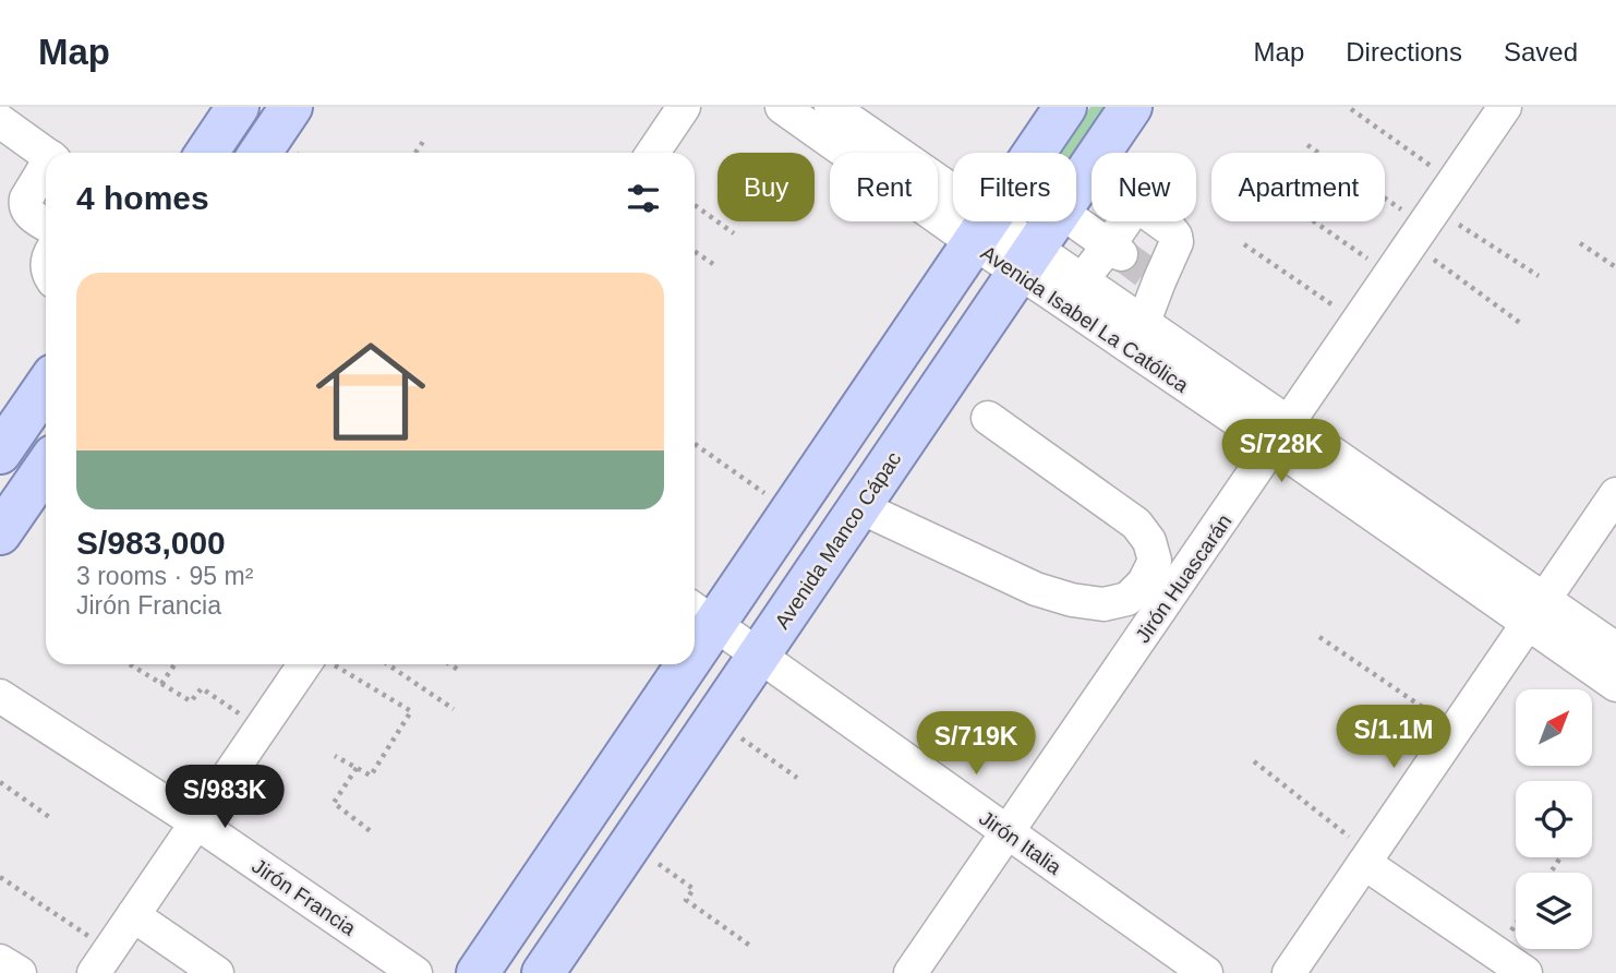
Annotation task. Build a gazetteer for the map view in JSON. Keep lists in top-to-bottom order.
{
  "streets": {
    "main road": ["Avenida Manco Cápac"],
    "street": [
      "Avenida Isabel La Católica",
      "Jirón Huascarán",
      "Jirón Italia",
      "Jirón Francia"
    ]
  },
  "crossings": [
    ["Avenida Isabel La Católica", "Avenida Manco Cápac"],
    ["Avenida Isabel La Católica", "Jirón Huascarán"],
    ["Avenida Manco Cápac", "Jirón Italia"],
    ["Jirón Huascarán", "Jirón Italia"]
  ],
  "north": "top right",
  "page": {
    "header": "Map",
    "nav": ["Map", "Directions", "Saved"],
    "chip": [
      "Buy",
      "Rent",
      "Filters",
      "New",
      "Apartment"
    ],
    "heading": "4 homes",
    "list": [
      {
        "name": "S/983,000",
        "note": "3 rooms · 95 m² · Jirón Francia"
      }
    ],
    "price": [
      "S/728K",
      "S/1.1M",
      "S/719K",
      "S/983K"
    ]
  }
}
